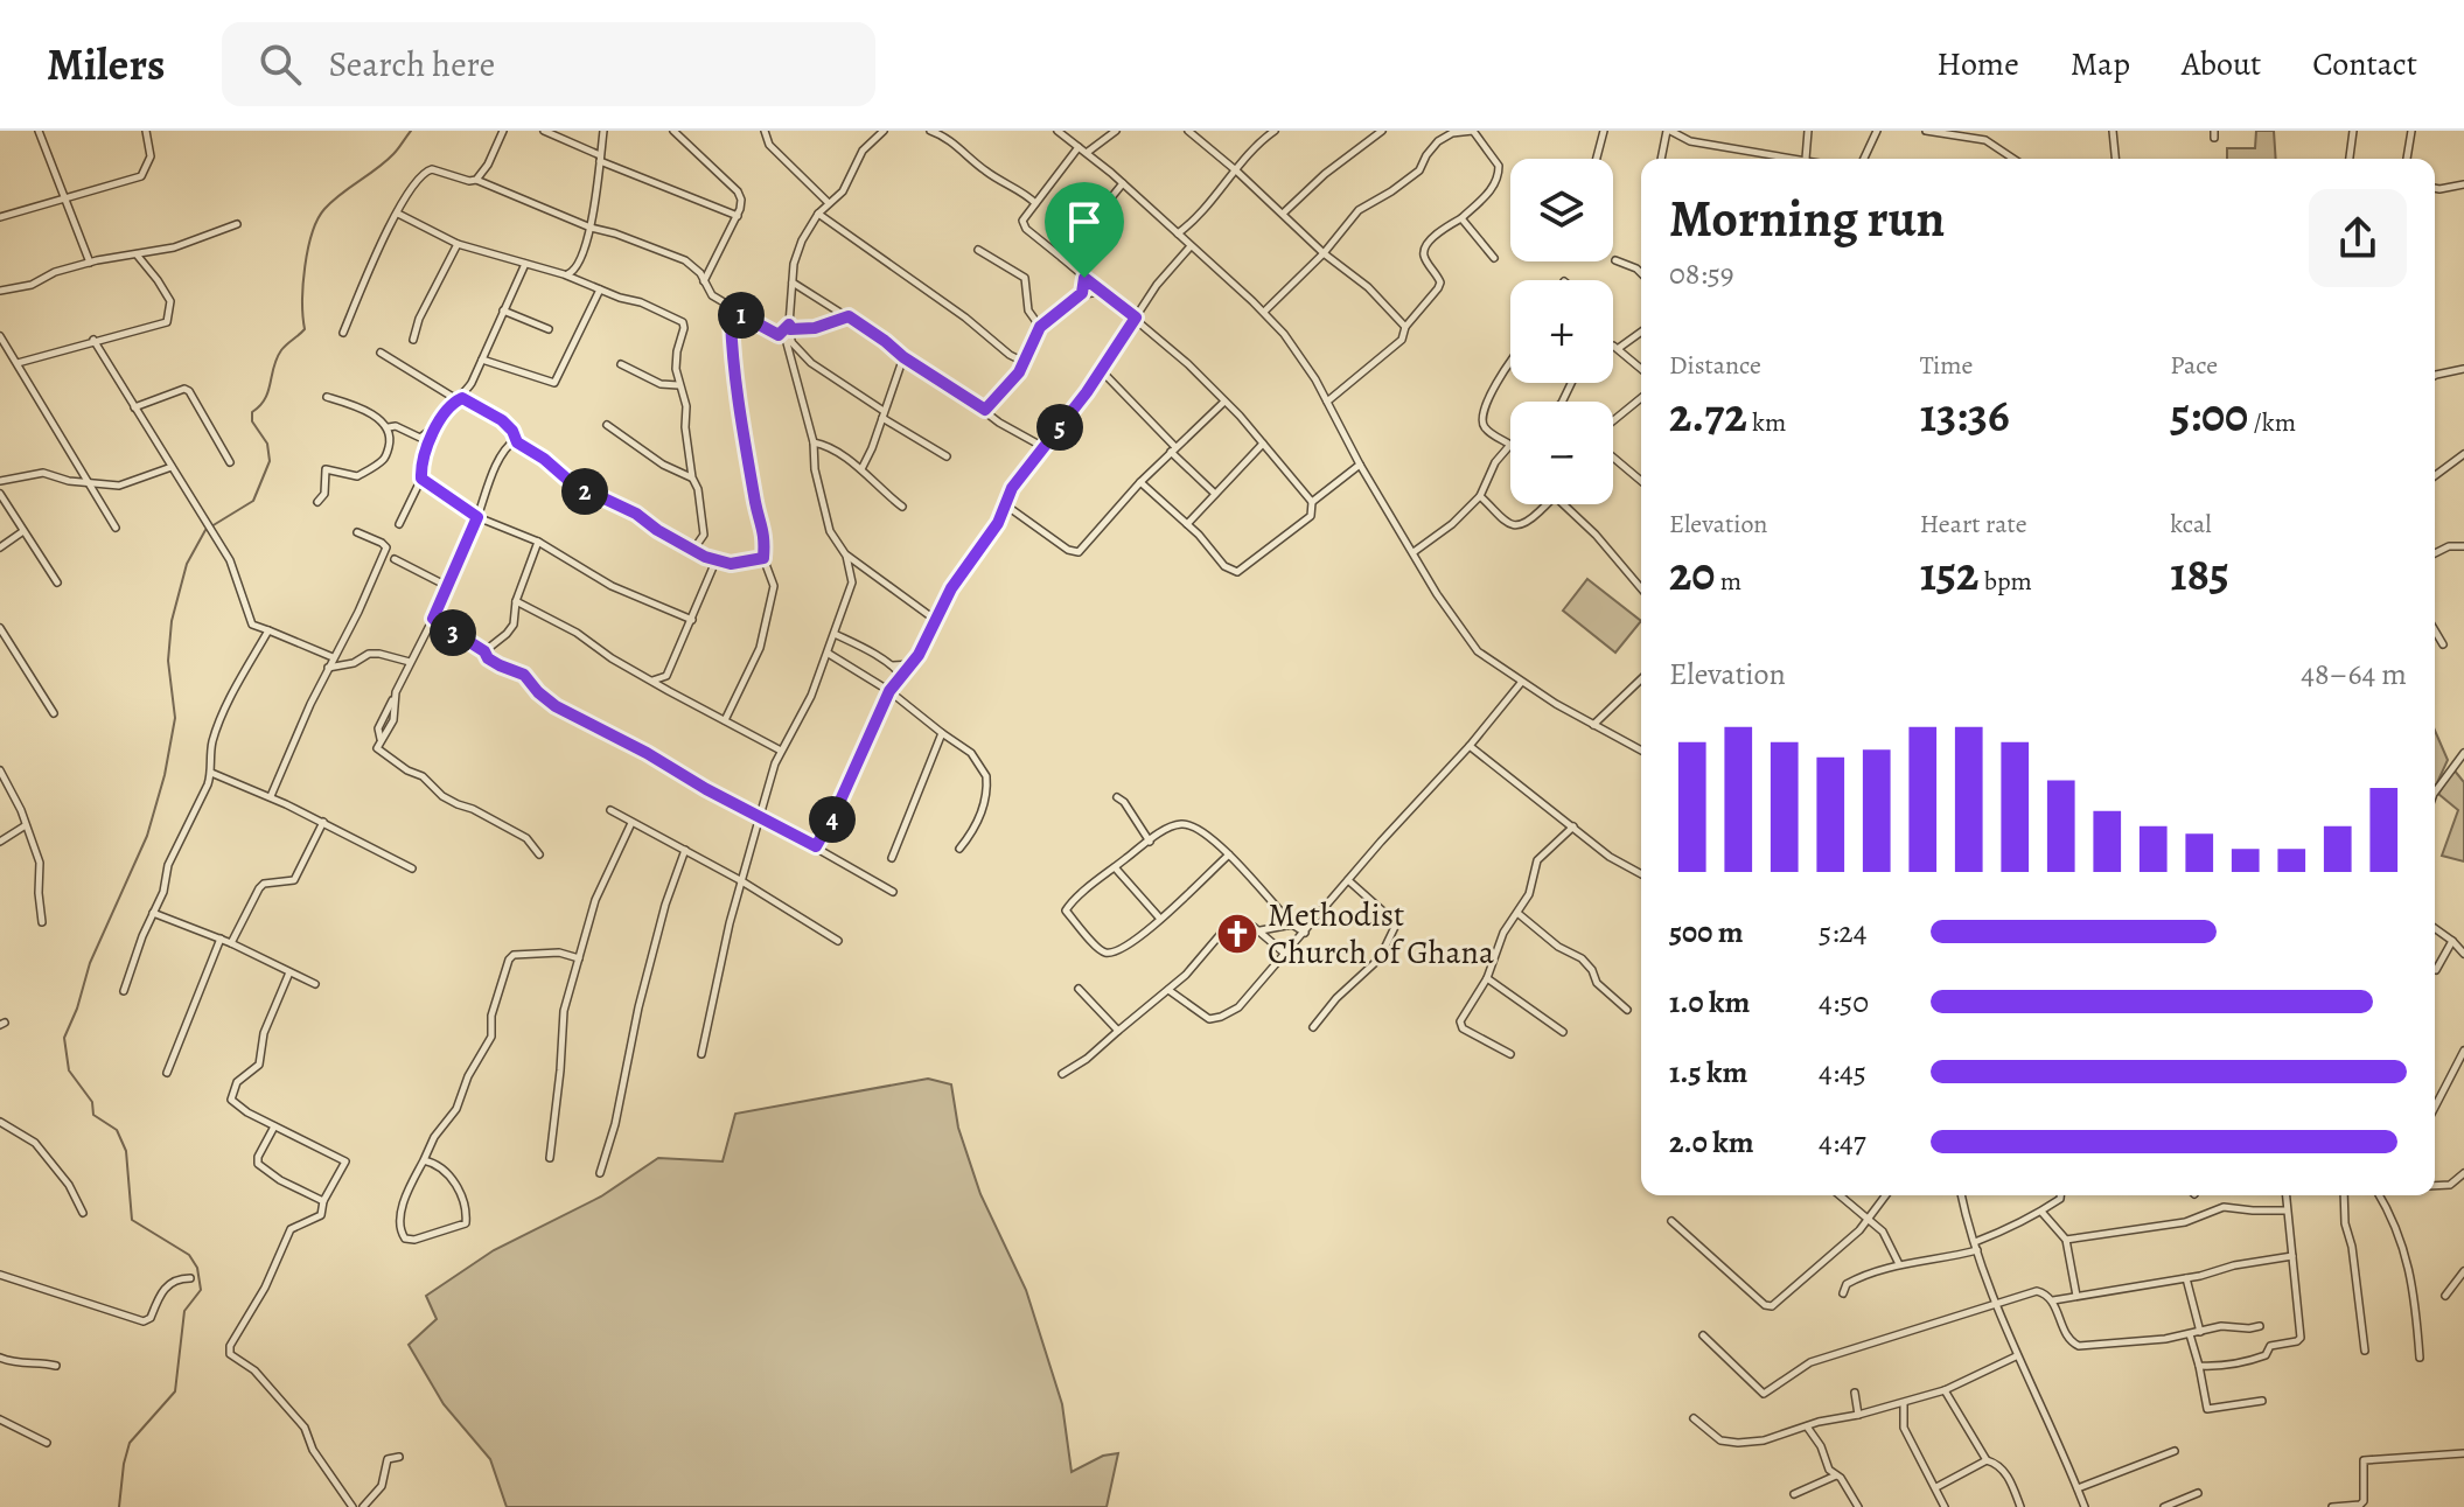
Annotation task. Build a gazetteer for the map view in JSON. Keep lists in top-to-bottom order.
{
  "places": {
    "church": ["Methodist Church of Ghana"]
  },
  "page": {
    "header": "Milers",
    "search": "Search here",
    "nav": [
      "Home",
      "Map",
      "About",
      "Contact"
    ],
    "map_buttons": ["+", "−"],
    "heading": ["Morning run", "08:59"],
    "pins": [
      "1",
      "5",
      "2",
      "3",
      "4"
    ],
    "stats": [
      ["Distance", "2.72 km"],
      ["Time", "13:36"],
      ["Pace", "5:00 /km"],
      ["Elevation", "20 m"],
      ["Heart rate", "152 bpm"],
      ["kcal", "185"]
    ],
    "chart": ["Elevation", "48–64 m"],
    "list": [
      {
        "name": "500 m",
        "note": "5:24"
      },
      {
        "name": "1.0 km",
        "note": "4:50"
      },
      {
        "name": "1.5 km",
        "note": "4:45"
      },
      {
        "name": "2.0 km",
        "note": "4:47"
      }
    ]
  }
}
